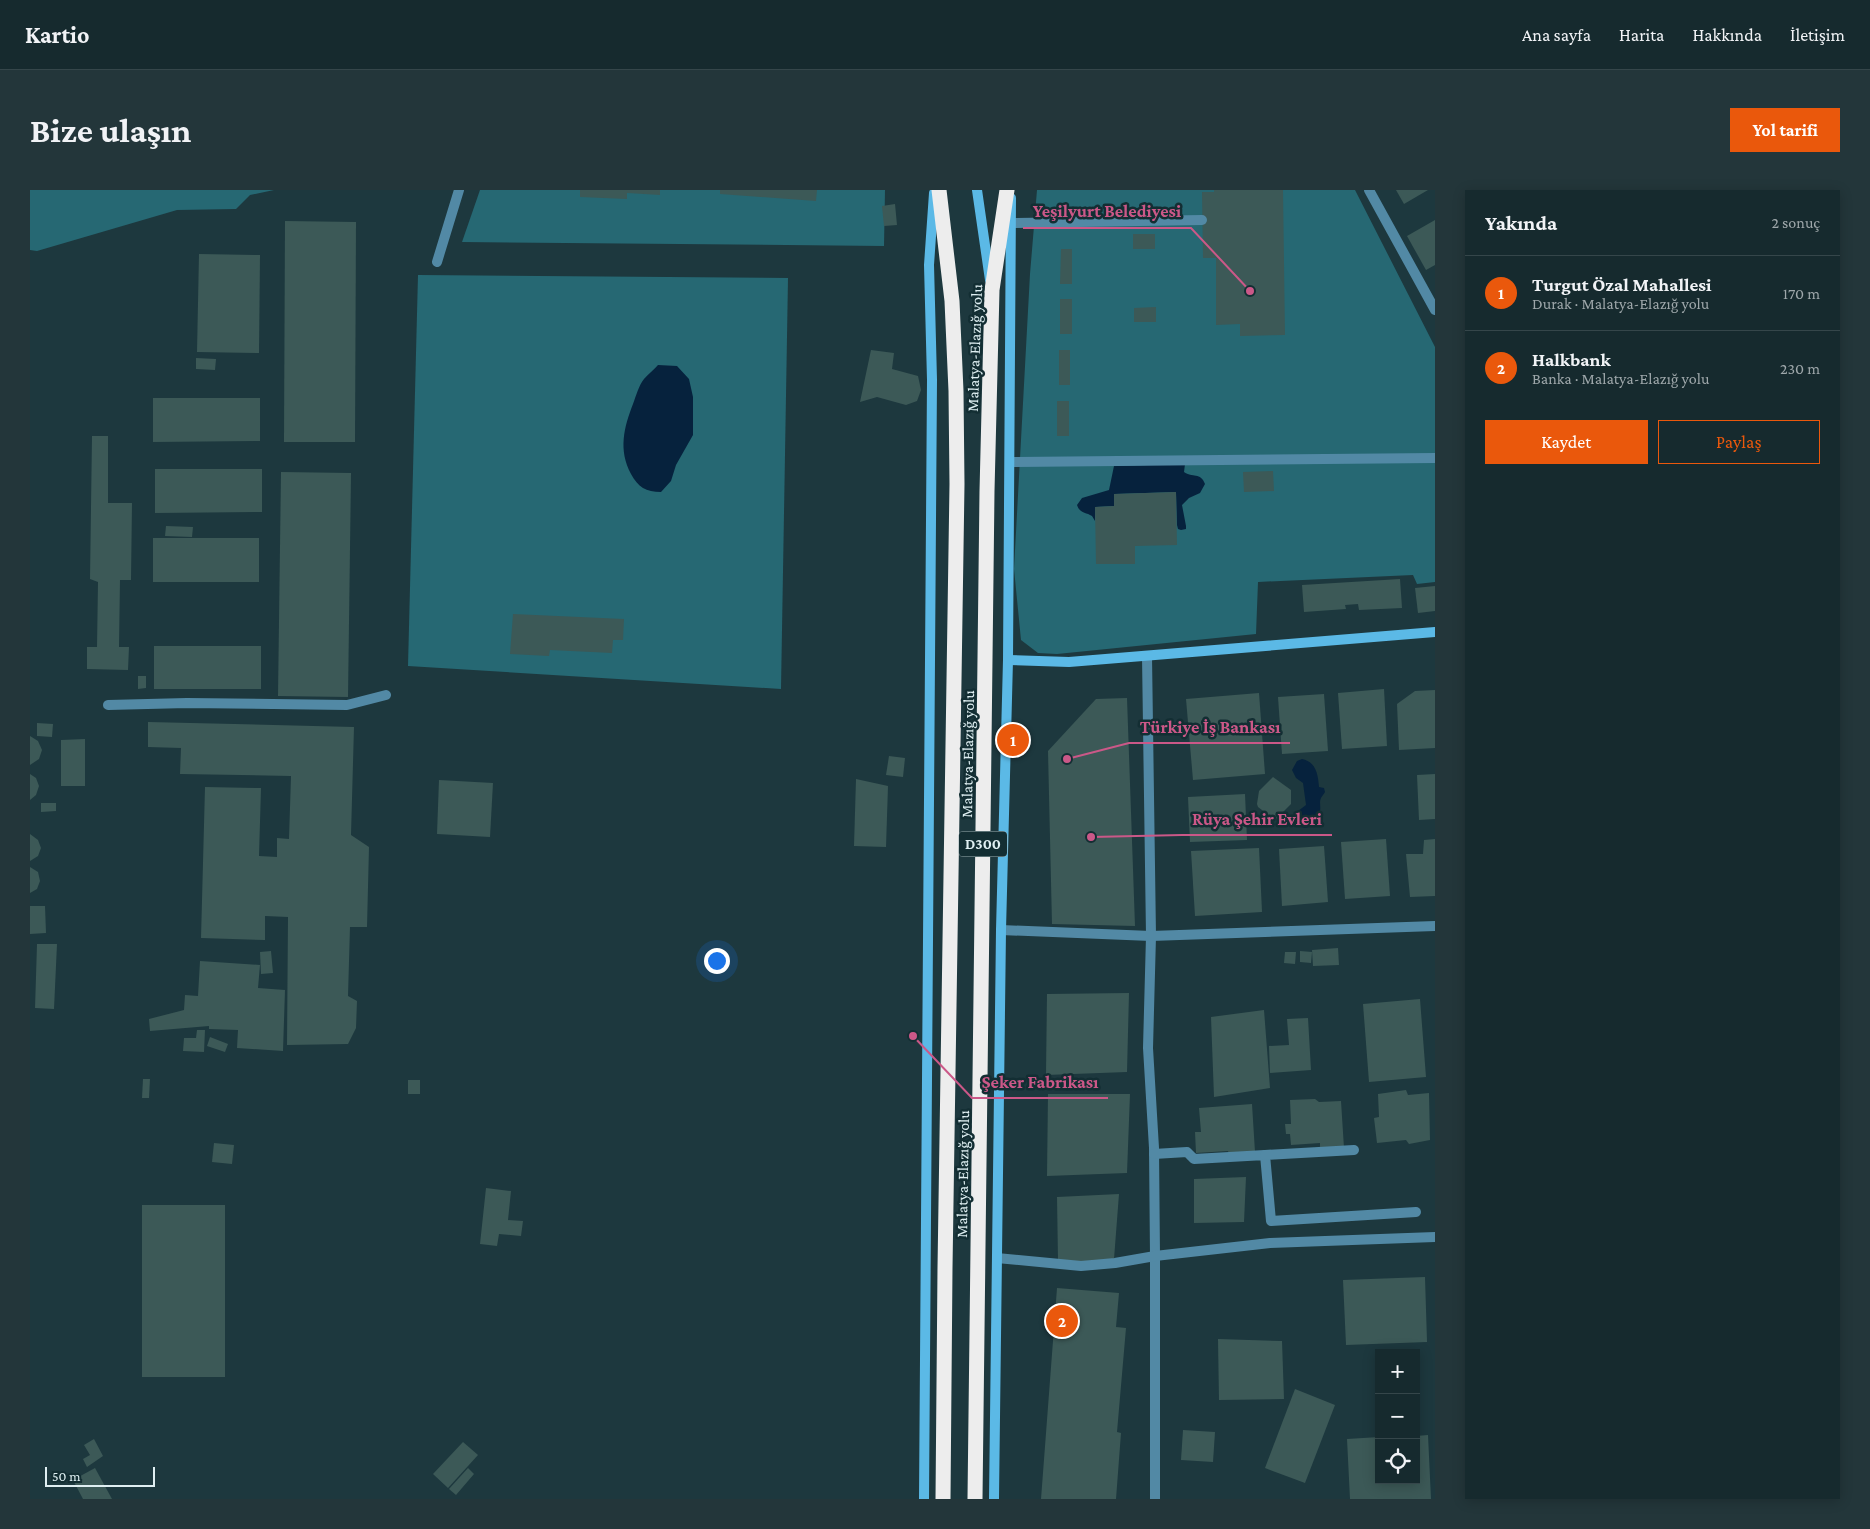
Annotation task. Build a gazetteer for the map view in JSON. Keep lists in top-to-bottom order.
{
  "streets": {
    "highway": ["Malatya-Elazığ yolu", "D300"]
  },
  "places": [
    "Yeşilyurt Belediyesi",
    "Türkiye İş Bankası",
    "Rüya Şehir Evleri",
    "Şeker Fabrikası"
  ],
  "scale_bar": "50 m",
  "page": {
    "header": "Kartio",
    "nav": [
      "Ana sayfa",
      "Harita",
      "Hakkında",
      "İletişim"
    ],
    "buttons": [
      "Yol tarifi",
      ["Kaydet", "Paylaş"]
    ],
    "title": "Bize ulaşın",
    "heading": ["Yakında", "2 sonuç"],
    "list": [
      {
        "mark": "1",
        "name": "Turgut Özal Mahallesi",
        "note": "Durak · Malatya-Elazığ yolu",
        "value": "170 m"
      },
      {
        "mark": "2",
        "name": "Halkbank",
        "note": "Banka · Malatya-Elazığ yolu",
        "value": "230 m"
      }
    ],
    "pins": ["1", "2"],
    "map_buttons": ["+", "−"],
    "scale": "50 m"
  }
}
